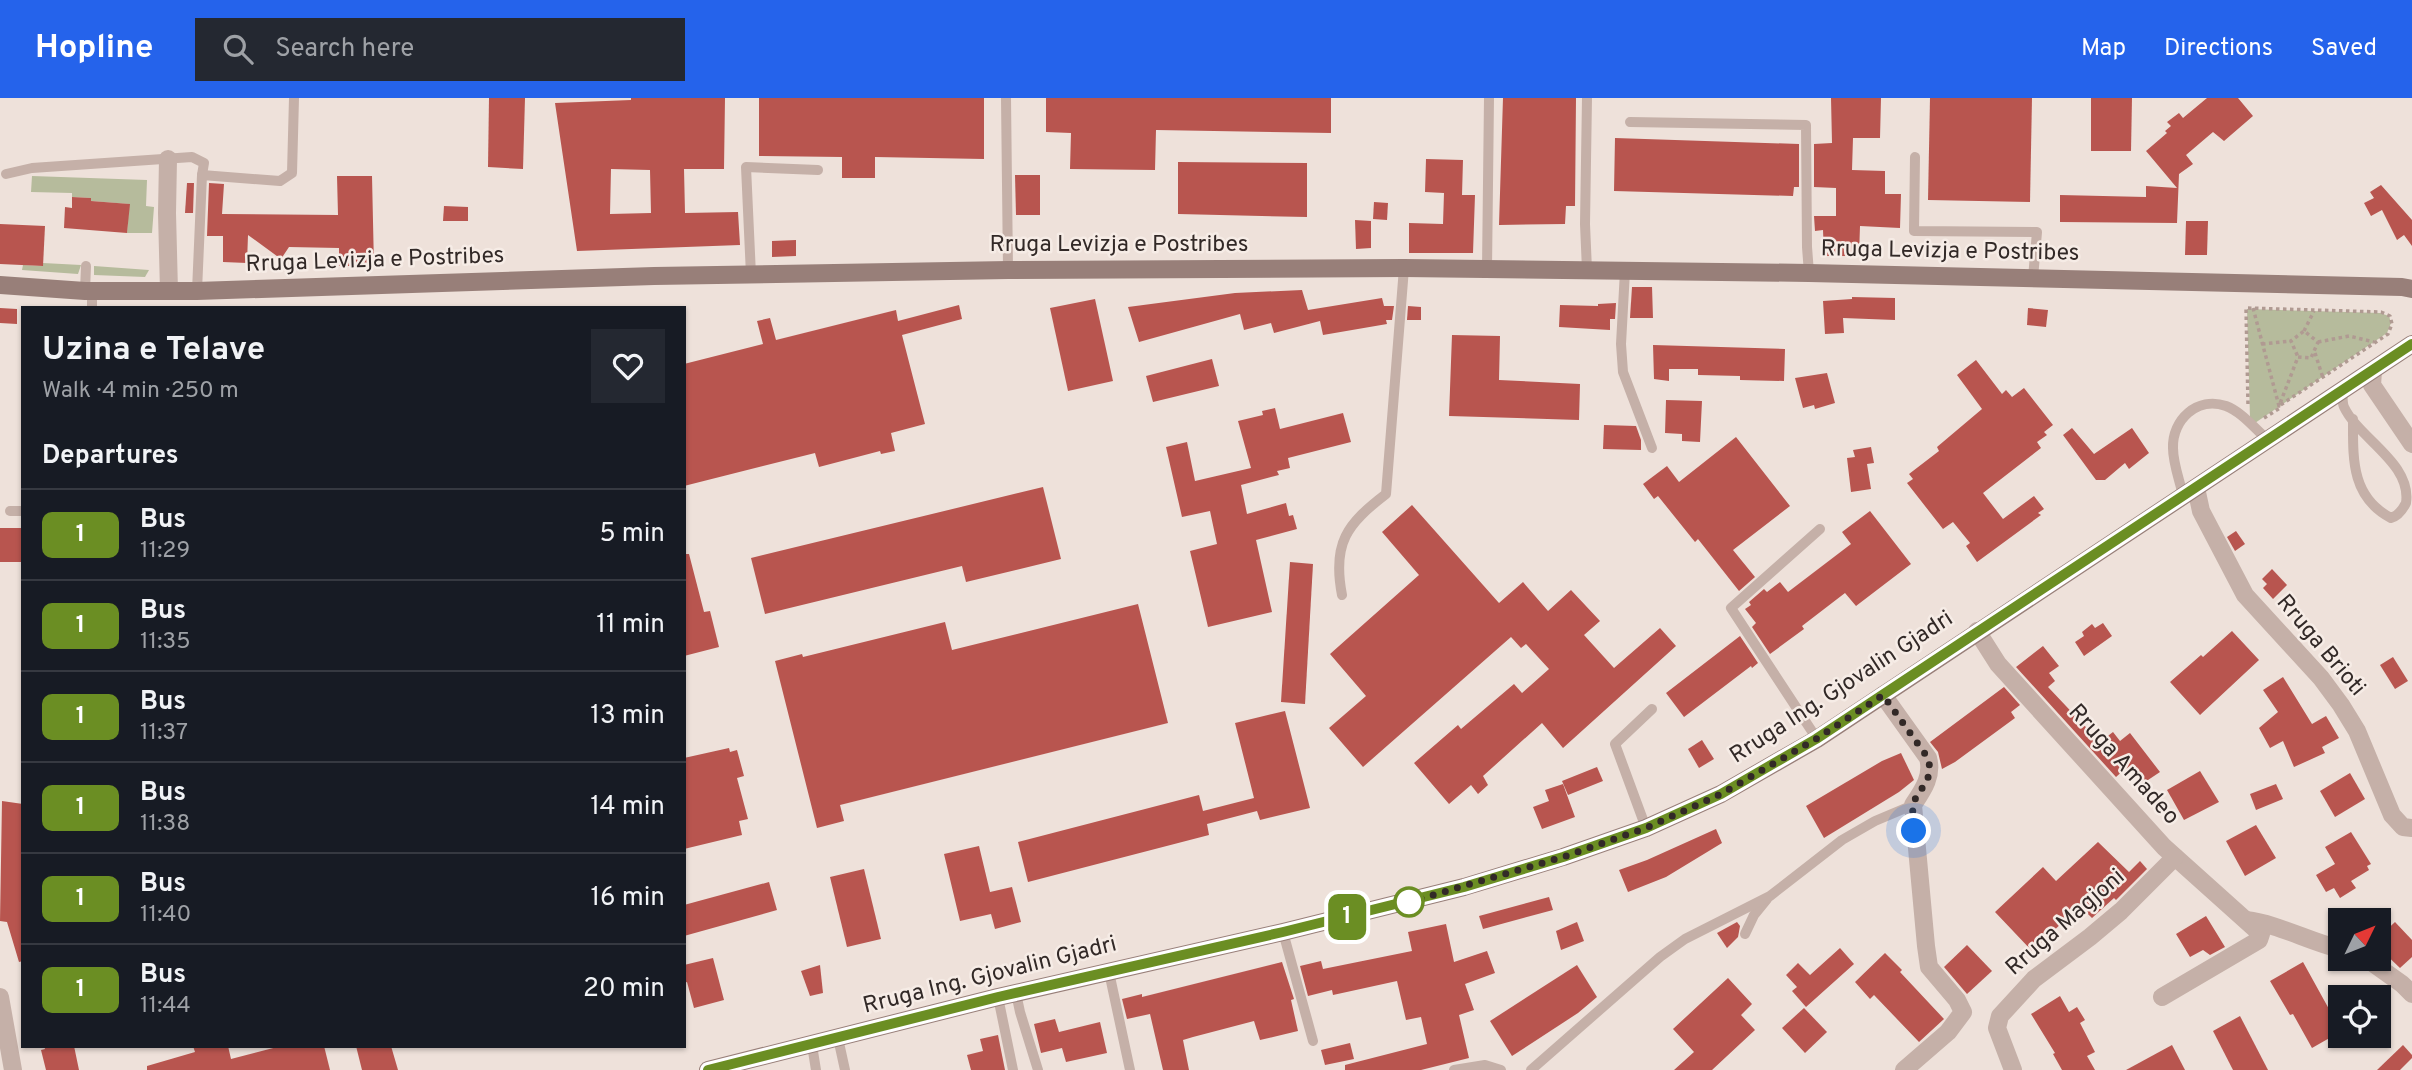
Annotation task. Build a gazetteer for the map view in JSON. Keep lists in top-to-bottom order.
{
  "streets": {
    "street": [
      "Rruga Levizja e Postribes",
      "Rruga Brioti",
      "Rruga Ing. Gjovalin Gjadri",
      "Rruga Amadeo",
      "Rruga Magjoni"
    ]
  },
  "crossings": [
    ["Rruga Brioti", "Rruga Ing. Gjovalin Gjadri"],
    ["Rruga Ing. Gjovalin Gjadri", "Rruga Amadeo"],
    ["Rruga Amadeo", "Rruga Magjoni"]
  ],
  "lines": ["bus line 1"],
  "north": "top right",
  "page": {
    "header": "Hopline",
    "search": "Search here",
    "nav": ["Map", "Directions", "Saved"],
    "on_map": "1",
    "heading": [
      ["Uzina e Telave", "Walk · 4 min · 250 m"],
      "Departures"
    ],
    "list": [
      {
        "mark": "1",
        "name": "Bus",
        "note": "11:29",
        "value": "5 min"
      },
      {
        "mark": "1",
        "name": "Bus",
        "note": "11:35",
        "value": "11 min"
      },
      {
        "mark": "1",
        "name": "Bus",
        "note": "11:37",
        "value": "13 min"
      },
      {
        "mark": "1",
        "name": "Bus",
        "note": "11:38",
        "value": "14 min"
      },
      {
        "mark": "1",
        "name": "Bus",
        "note": "11:40",
        "value": "16 min"
      },
      {
        "mark": "1",
        "name": "Bus",
        "note": "11:44",
        "value": "20 min"
      }
    ]
  }
}
